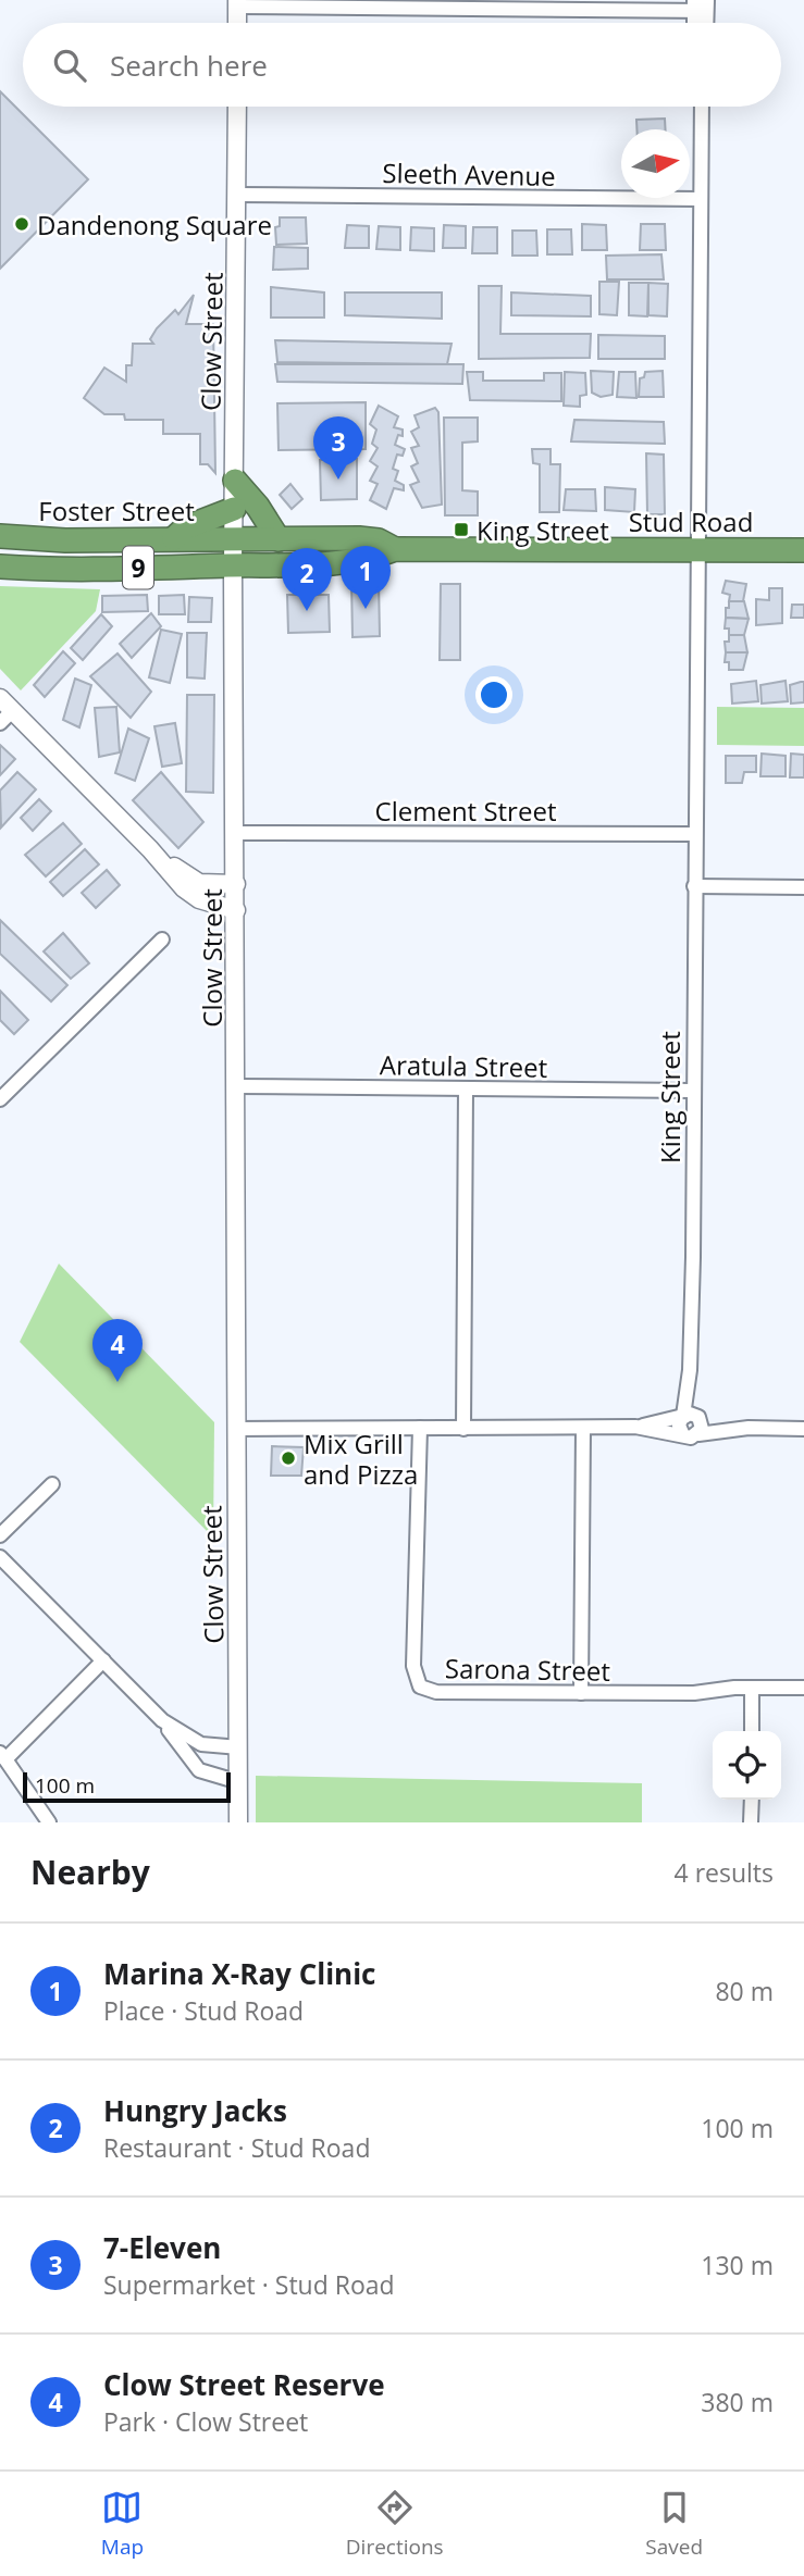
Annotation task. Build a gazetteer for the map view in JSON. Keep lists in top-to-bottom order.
{
  "streets": {
    "highway": ["Foster Street", "Stud Road", "9"],
    "main road": ["Clow Street"],
    "street": [
      "Sleeth Avenue",
      "Clement Street",
      "Aratula Street",
      "King Street",
      "Sarona Street"
    ]
  },
  "crossings": [
    ["Sleeth Avenue", "Clow Street"],
    ["Sleeth Avenue", "King Street"],
    ["Clow Street", "Foster Street"],
    ["Clow Street", "Stud Road"],
    ["Clow Street", "9"],
    ["Clow Street", "Clement Street"],
    ["Clow Street", "Aratula Street"],
    ["Foster Street", "Stud Road"],
    ["Stud Road", "9"],
    ["Stud Road", "King Street"],
    ["Clement Street", "King Street"],
    ["Aratula Street", "King Street"]
  ],
  "places": {
    "other": ["Dandenong Square", "Mix Grill and Pizza"],
    "transit": ["King Street"]
  },
  "scale_bar": "100 m",
  "north": "right",
  "page": {
    "search": "Search here",
    "pins": [
      "3",
      "1",
      "2",
      "4"
    ],
    "scale": "100 m",
    "heading": ["Nearby", "4 results"],
    "list": [
      {
        "mark": "1",
        "name": "Marina X-Ray Clinic",
        "note": "Place · Stud Road",
        "value": "80 m"
      },
      {
        "mark": "2",
        "name": "Hungry Jacks",
        "note": "Restaurant · Stud Road",
        "value": "100 m"
      },
      {
        "mark": "3",
        "name": "7-Eleven",
        "note": "Supermarket · Stud Road",
        "value": "130 m"
      },
      {
        "mark": "4",
        "name": "Clow Street Reserve",
        "note": "Park · Clow Street",
        "value": "380 m"
      }
    ],
    "nav": ["Map", "Directions", "Saved"]
  }
}
